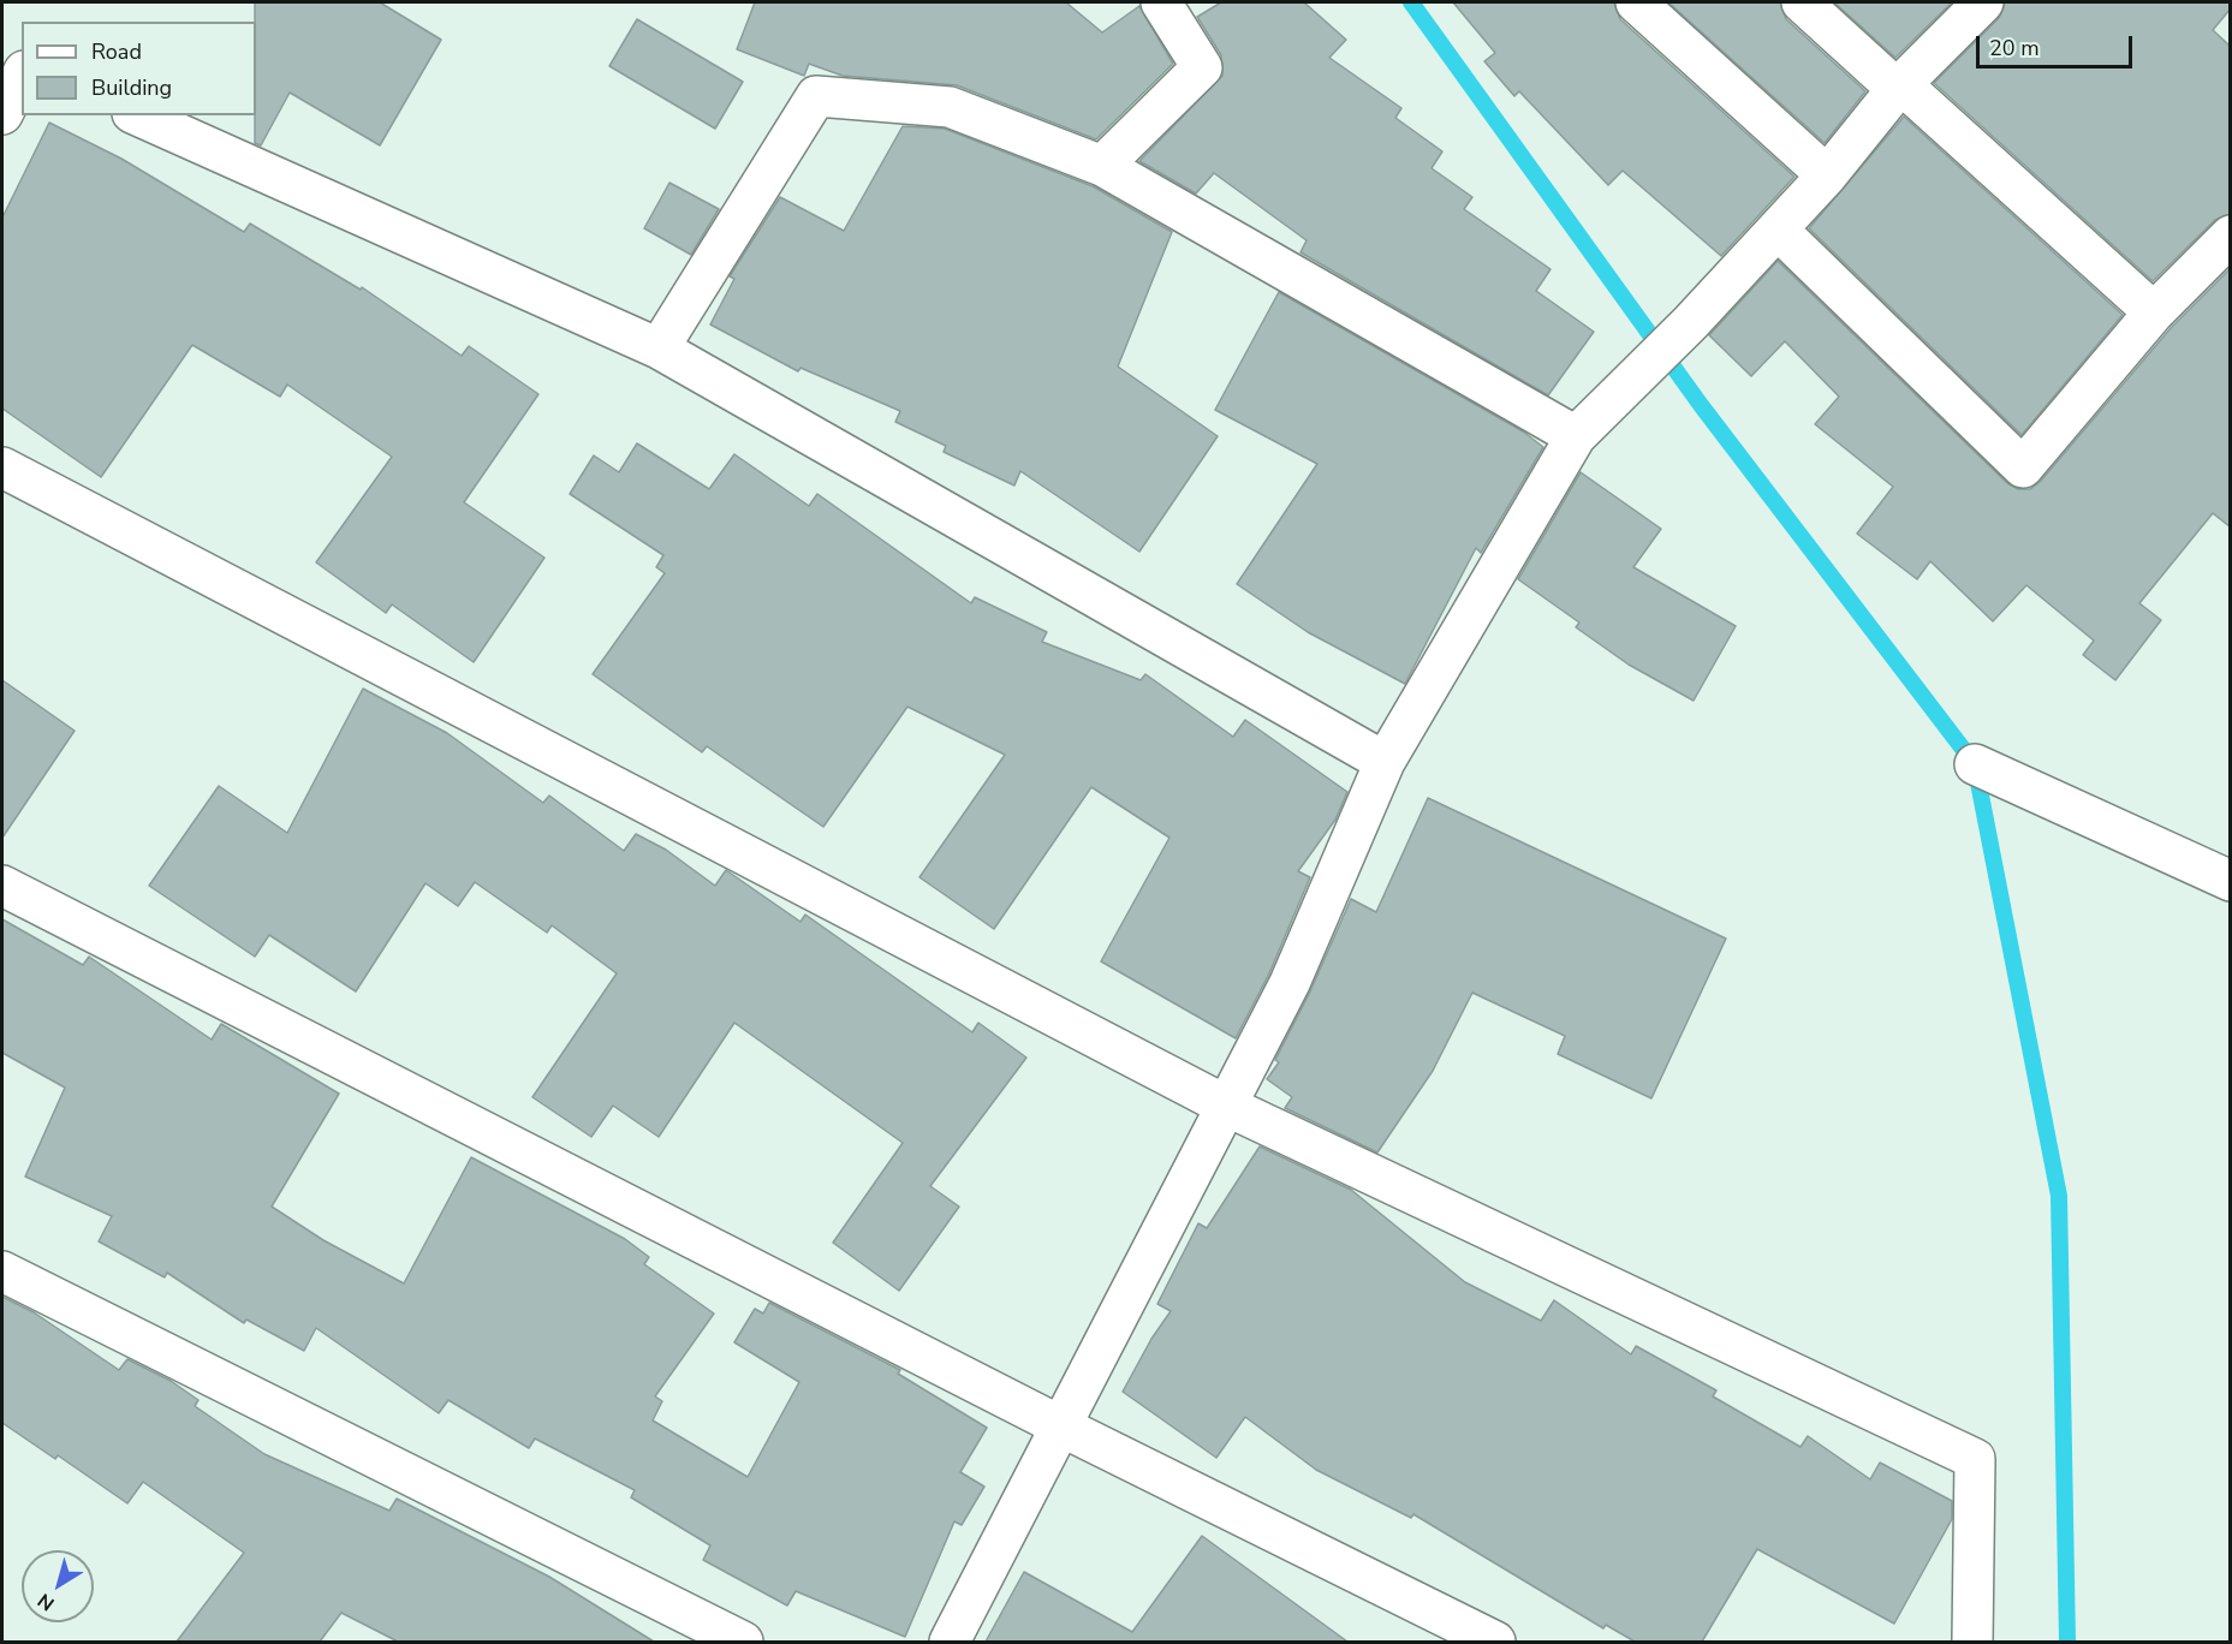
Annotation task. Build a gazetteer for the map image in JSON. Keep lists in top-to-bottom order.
{
  "legend": ["Road", "Building"],
  "scale_bar": "20 m",
  "north": "bottom left"
}
